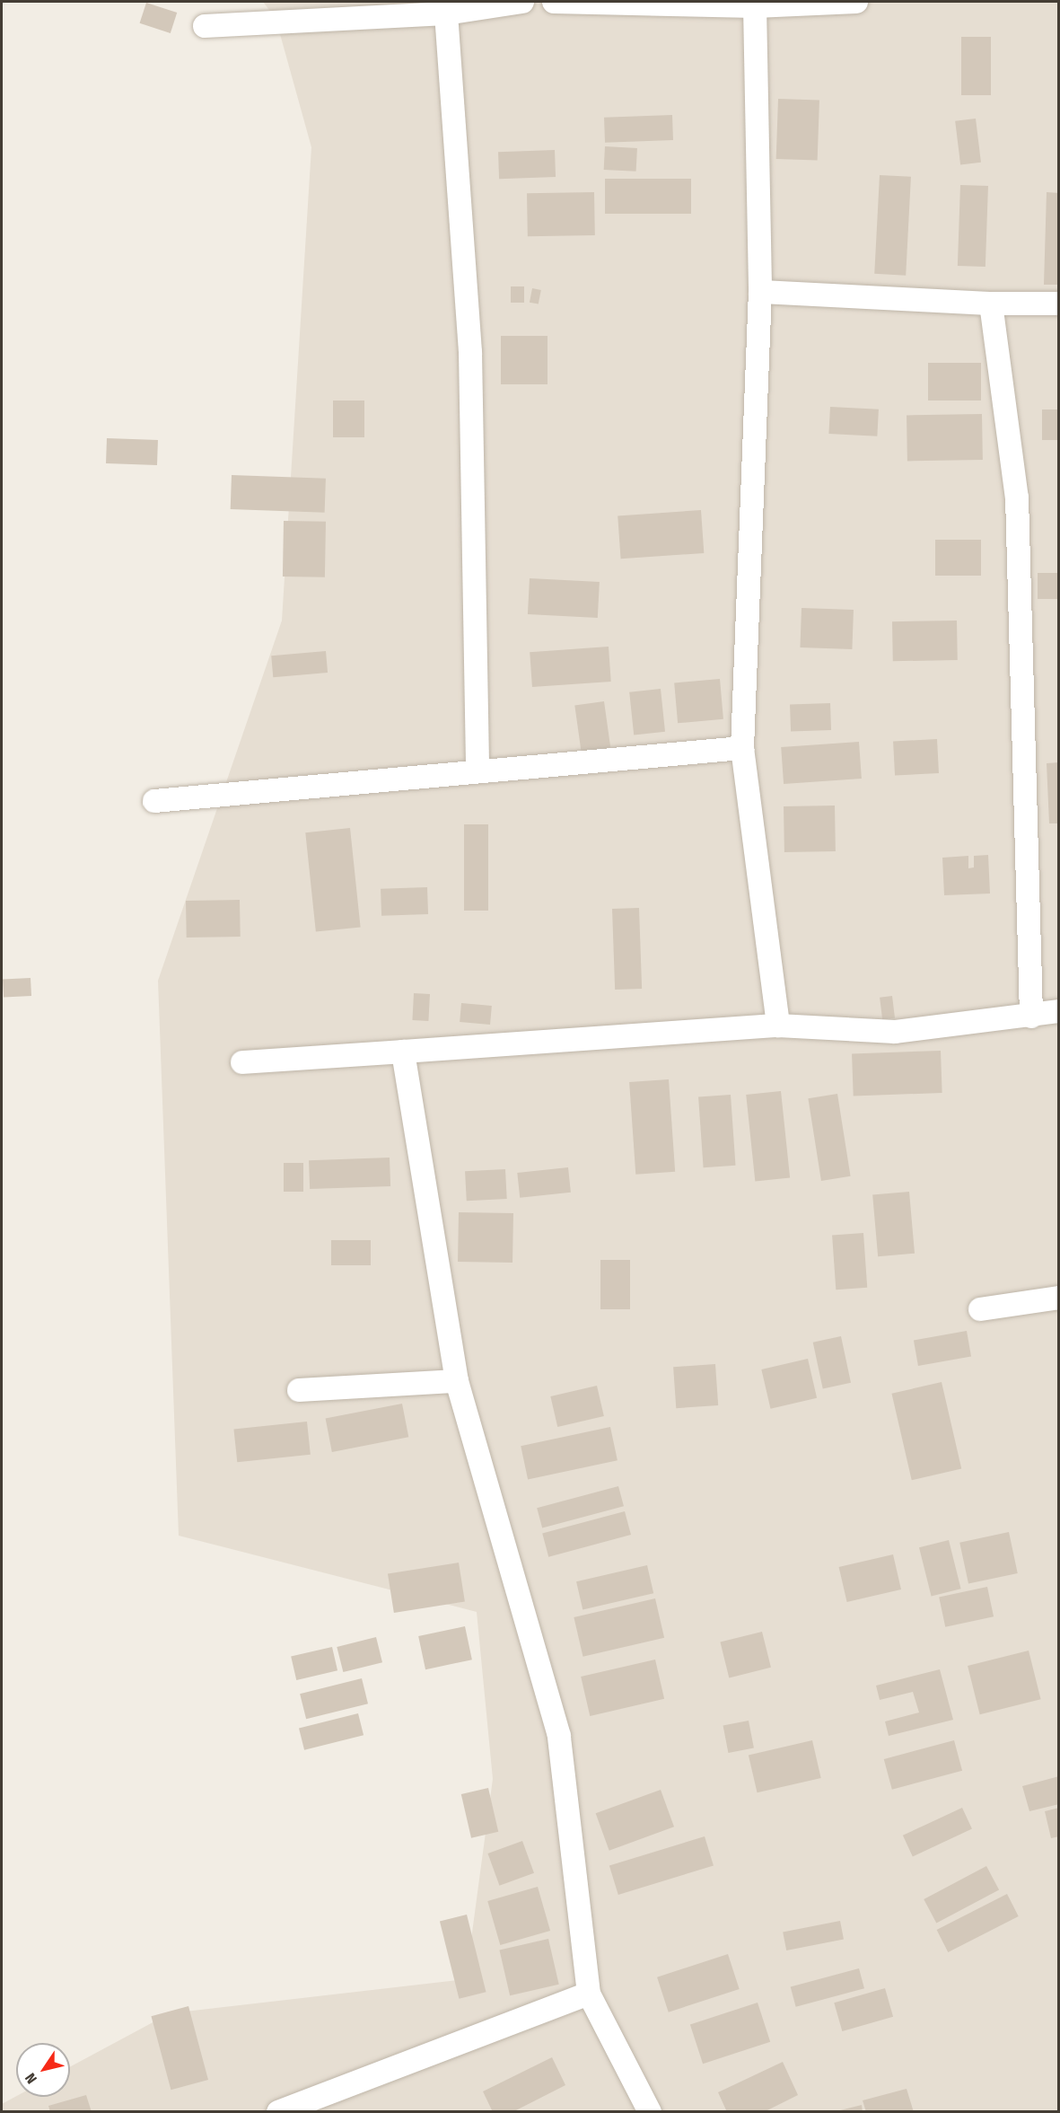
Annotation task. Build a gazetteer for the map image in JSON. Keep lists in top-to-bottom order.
{
  "north": "bottom left"
}
